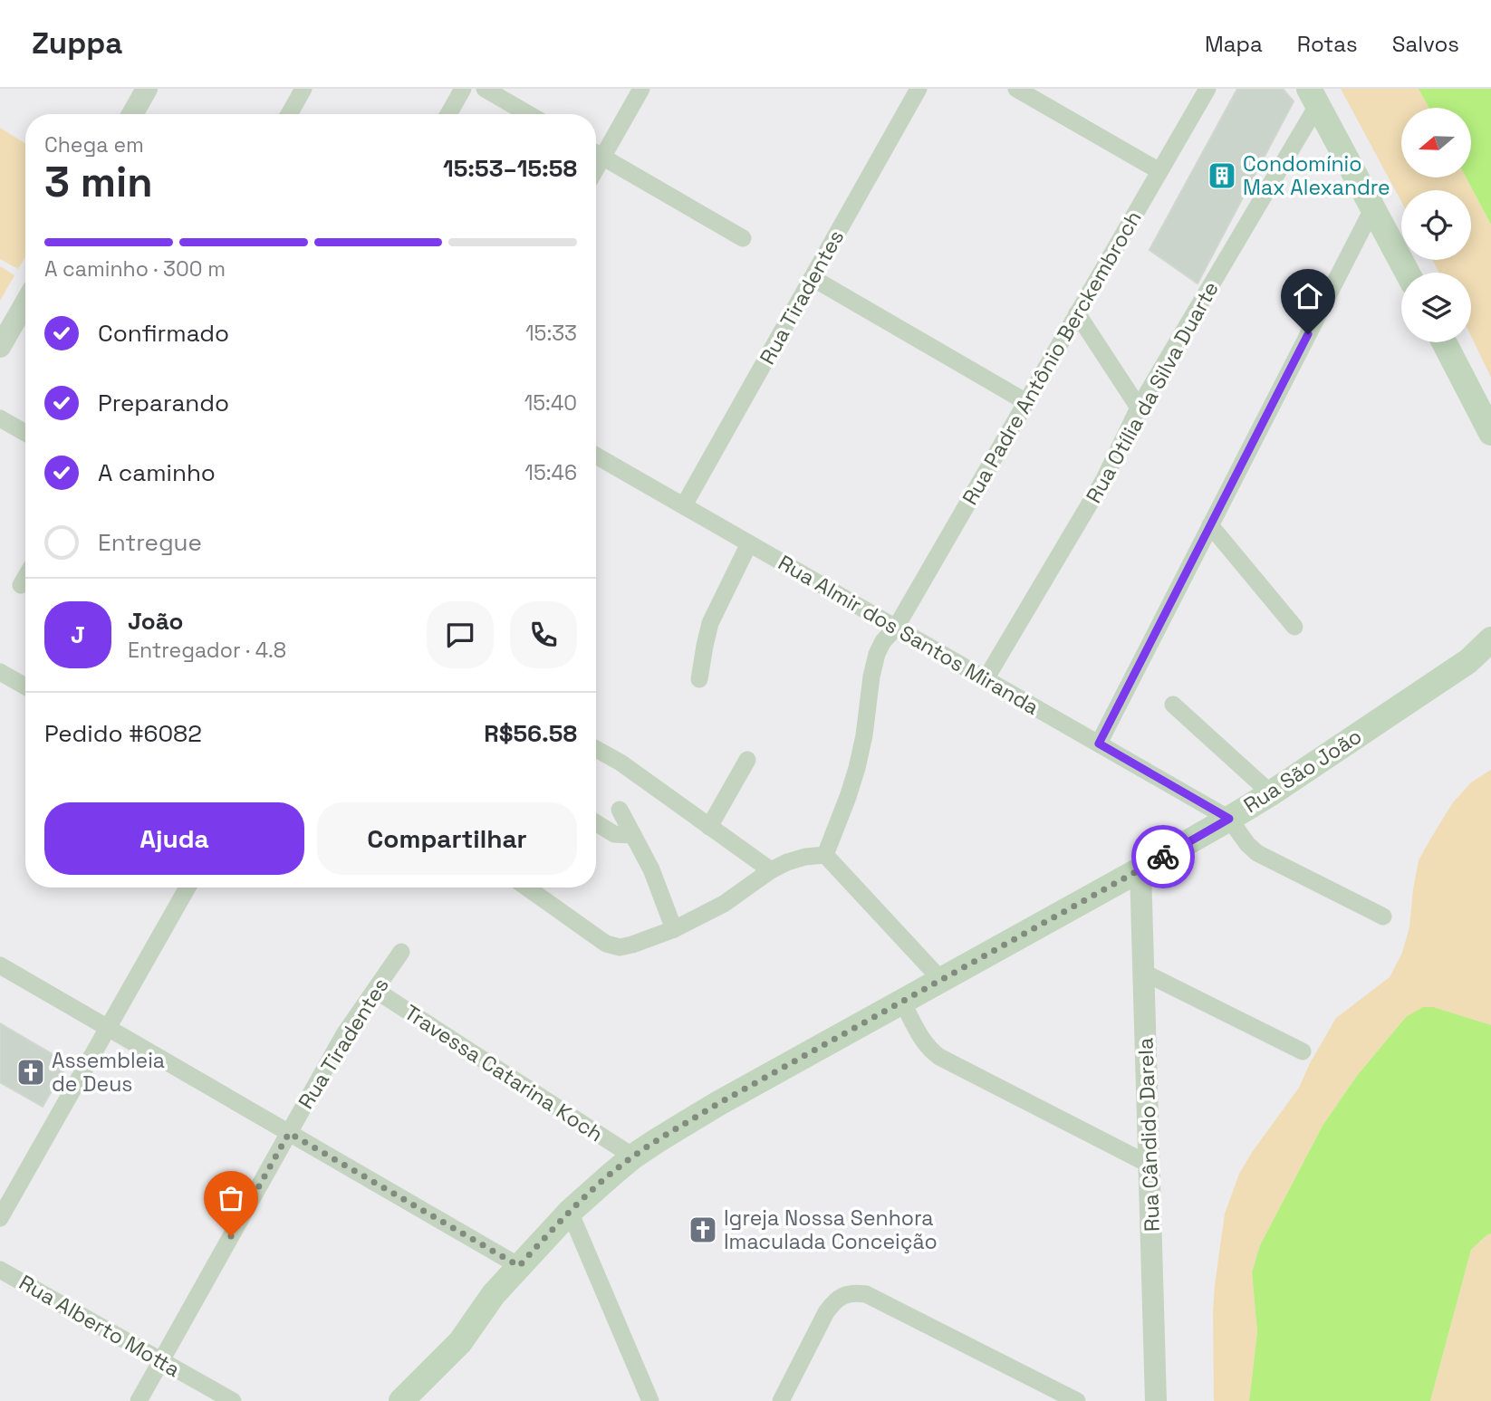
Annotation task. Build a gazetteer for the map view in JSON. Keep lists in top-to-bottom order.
{
  "streets": {
    "main road": ["Rua São João"],
    "street": [
      "Rua Tiradentes",
      "Rua Padre Antônio Berckembroch",
      "Rua Otília da Silva Duarte",
      "Rua Almir dos Santos Miranda",
      "Travessa Catarina Koch",
      "Rua Cândido Darela",
      "Rua Alberto Motta"
    ]
  },
  "crossings": [
    ["Rua Tiradentes", "Rua Almir dos Santos Miranda"],
    ["Rua Tiradentes", "Travessa Catarina Koch"],
    ["Rua Tiradentes", "Rua Alberto Motta"],
    ["Rua Padre Antônio Berckembroch", "Rua Almir dos Santos Miranda"],
    ["Rua Otília da Silva Duarte", "Rua Almir dos Santos Miranda"],
    ["Rua Almir dos Santos Miranda", "Rua São João"],
    ["Rua São João", "Travessa Catarina Koch"],
    ["Rua São João", "Rua Cândido Darela"]
  ],
  "places": {
    "building": ["Condomínio Max Alexandre"],
    "church": ["Assembleia de Deus", "Igreja Nossa Senhora Imaculada Conceição"]
  },
  "north": "left",
  "page": {
    "header": "Zuppa",
    "nav": ["Mapa", "Rotas", "Salvos"],
    "heading": ["3 min", "Chega em", "15:53–15:58"],
    "panel": [
      "João",
      "Entregador · 4.8",
      "Pedido #6082",
      "R$56.58"
    ],
    "bar": "A caminho · 300 m",
    "list": [
      ["Confirmado", "15:33"],
      ["Preparando", "15:40"],
      ["A caminho", "15:46"],
      "Entregue"
    ],
    "round": "J",
    "buttons": ["Ajuda", "Compartilhar"]
  }
}
